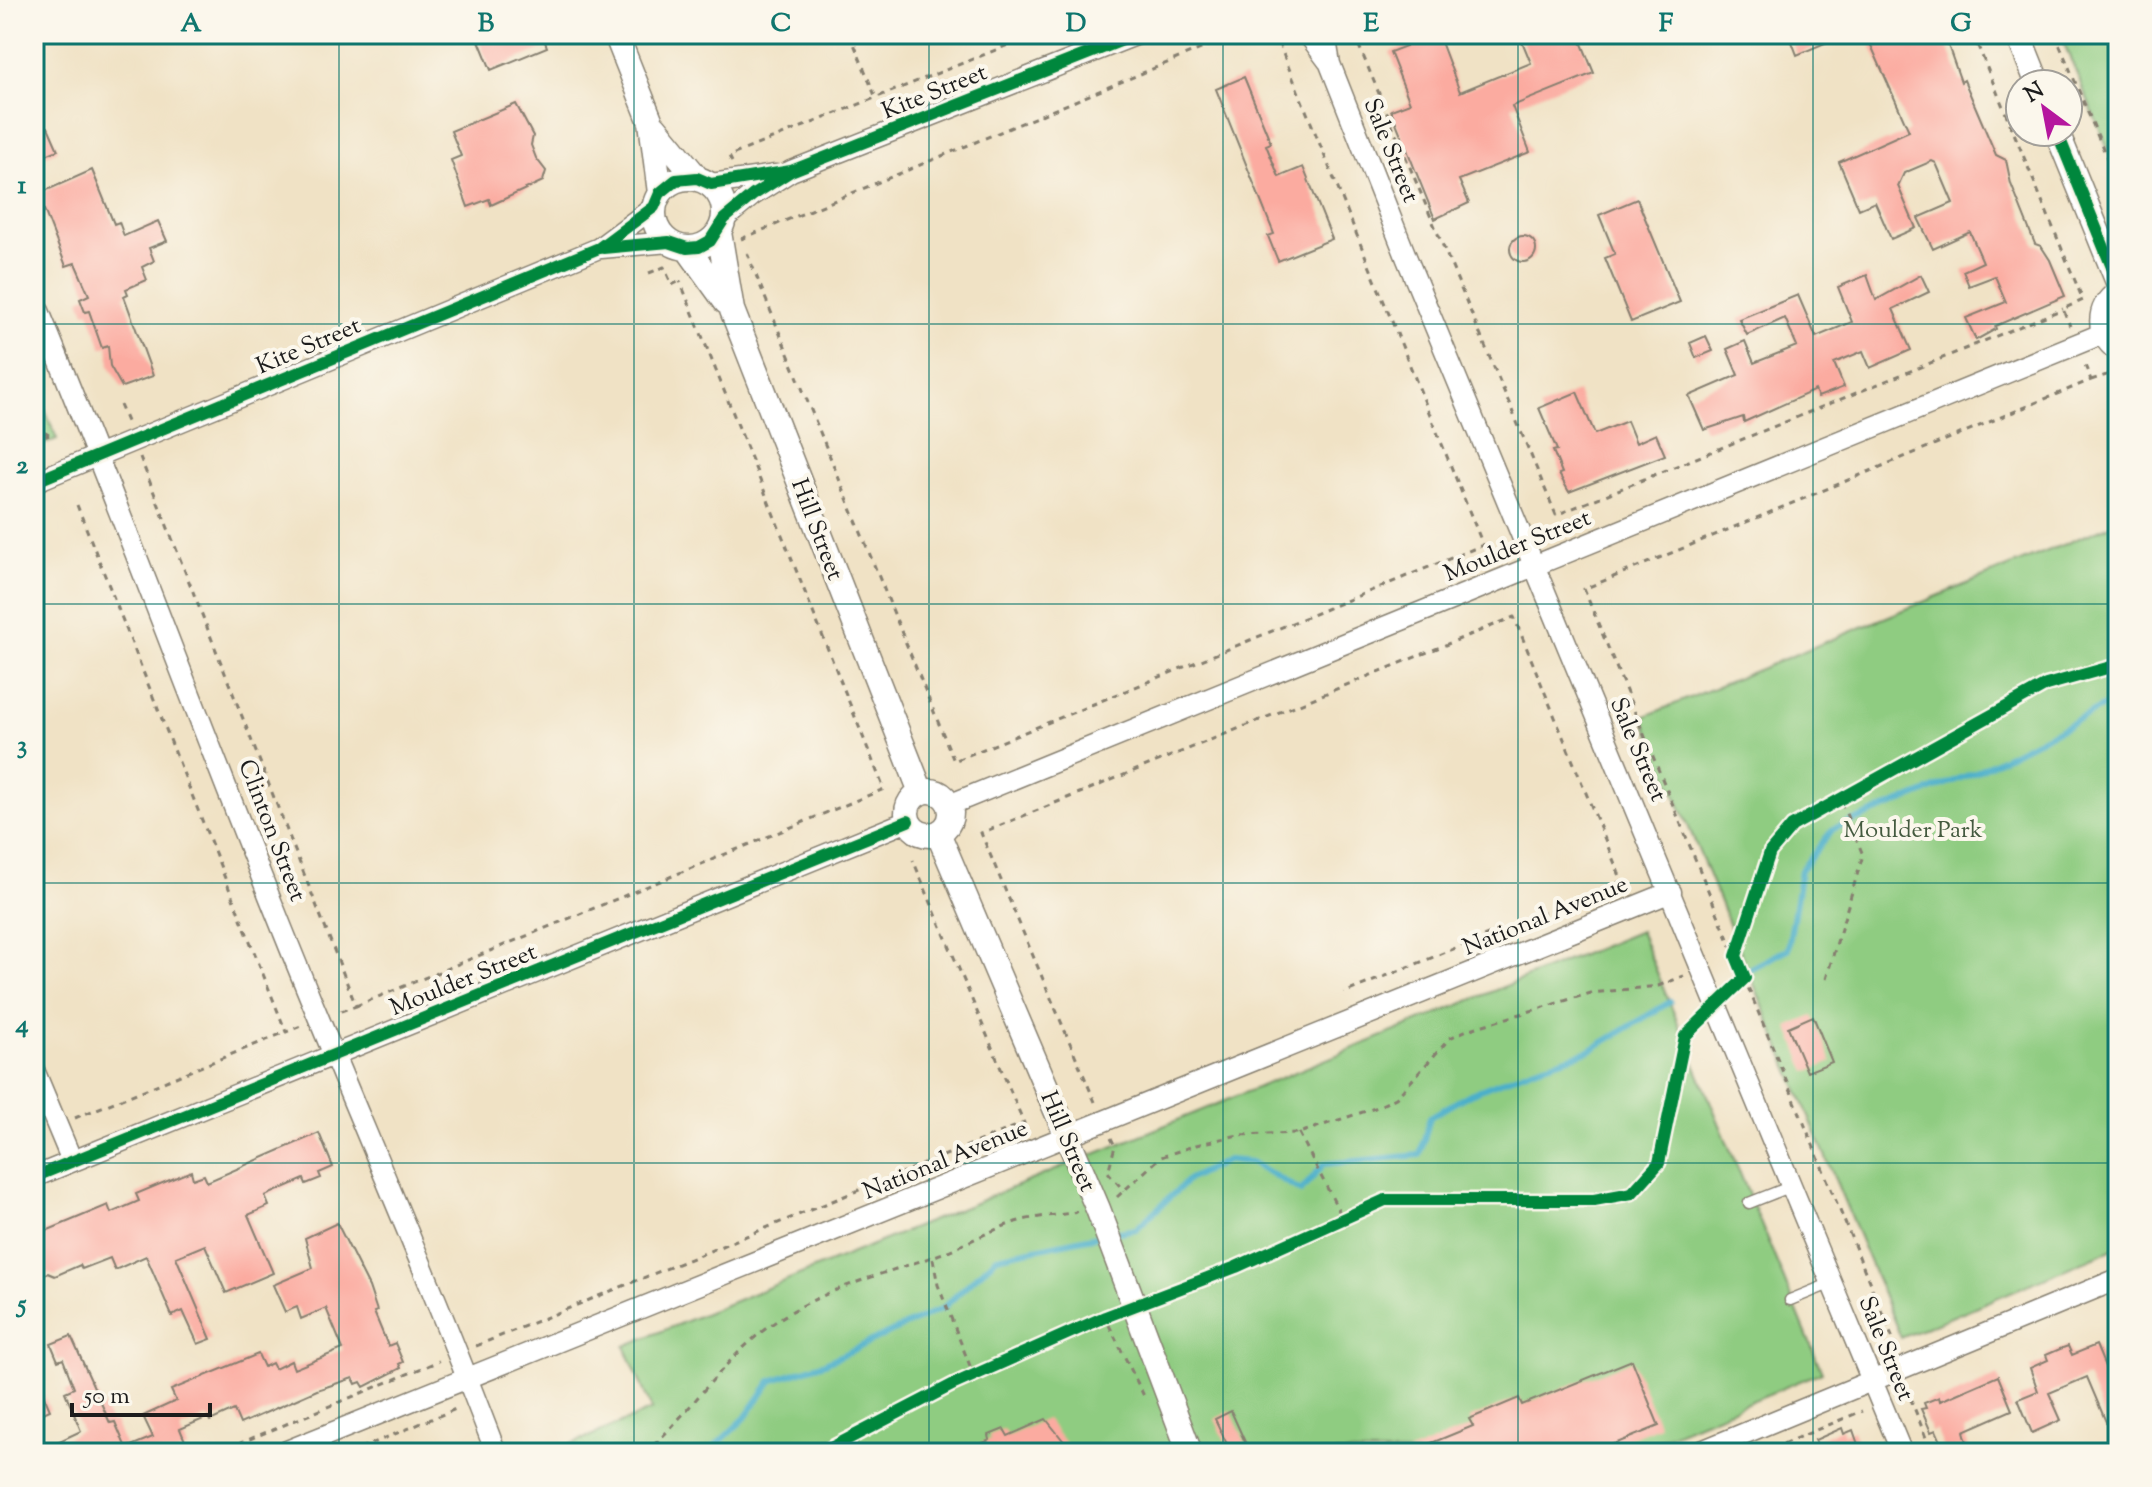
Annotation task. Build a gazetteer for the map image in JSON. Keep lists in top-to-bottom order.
{
  "streets": {
    "street": [
      "Kite Street",
      "Sale Street",
      "Hill Street",
      "Moulder Street",
      "Clinton Street",
      "National Avenue"
    ]
  },
  "crossings": [
    ["Kite Street", "Hill Street"],
    ["Kite Street", "Clinton Street"],
    ["Sale Street", "Moulder Street"],
    ["Sale Street", "National Avenue"],
    ["Hill Street", "Moulder Street"],
    ["Hill Street", "National Avenue"],
    ["Moulder Street", "Clinton Street"],
    ["Clinton Street", "National Avenue"]
  ],
  "parks": ["Moulder Park"],
  "scale_bar": "50 m",
  "north": "top left",
  "grid": {
    "columns": [
      "A",
      "B",
      "C",
      "D",
      "E",
      "F",
      "G"
    ],
    "rows": [
      "1",
      "2",
      "3",
      "4",
      "5"
    ]
  }
}
